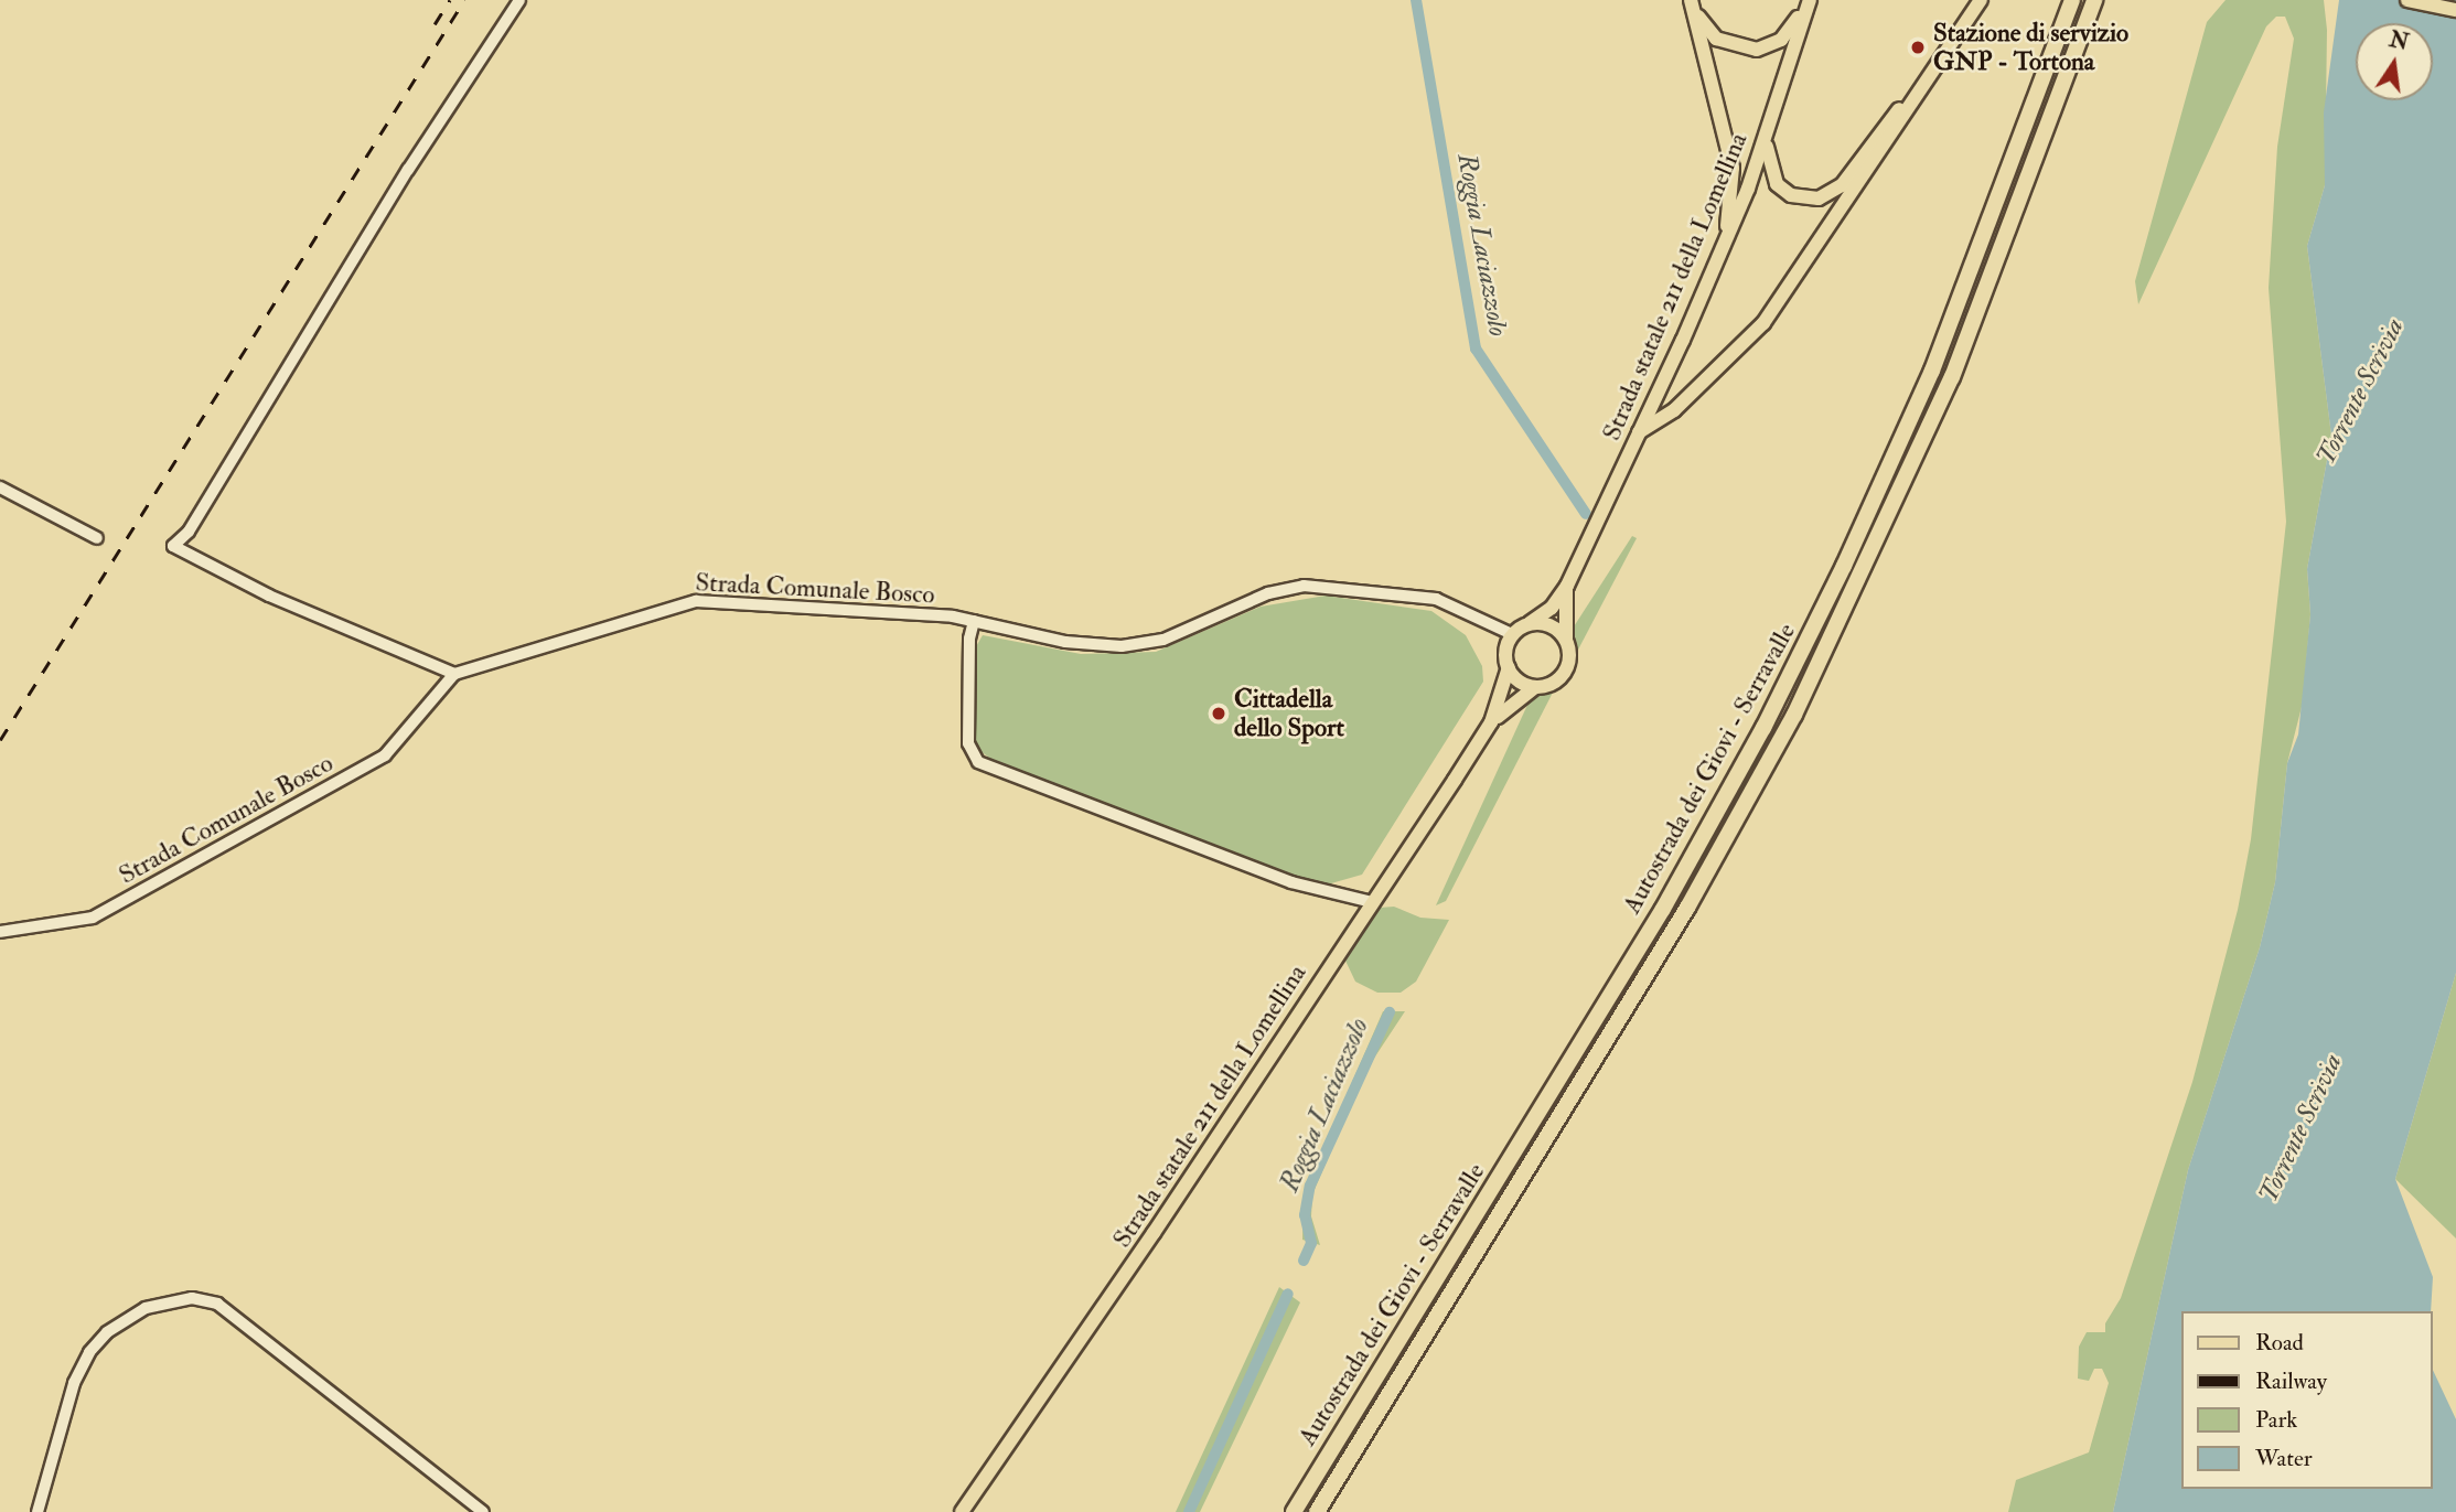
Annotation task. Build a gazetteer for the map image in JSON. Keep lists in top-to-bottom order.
{
  "streets": {
    "highway": ["Autostrada dei Giovi - Serravalle"],
    "main road": ["Strada statale 211 della Lomellina"],
    "street": ["Strada Comunale Bosco"]
  },
  "crossings": [
    ["Strada statale 211 della Lomellina", "Strada Comunale Bosco"]
  ],
  "water": ["Roggia Laciazzolo", "Torrente Scrivia"],
  "places": ["Stazione di servizio GNP - Tortona", "Cittadella dello Sport"],
  "legend": [
    "Road",
    "Railway",
    "Park",
    "Water"
  ],
  "north": "top"
}
